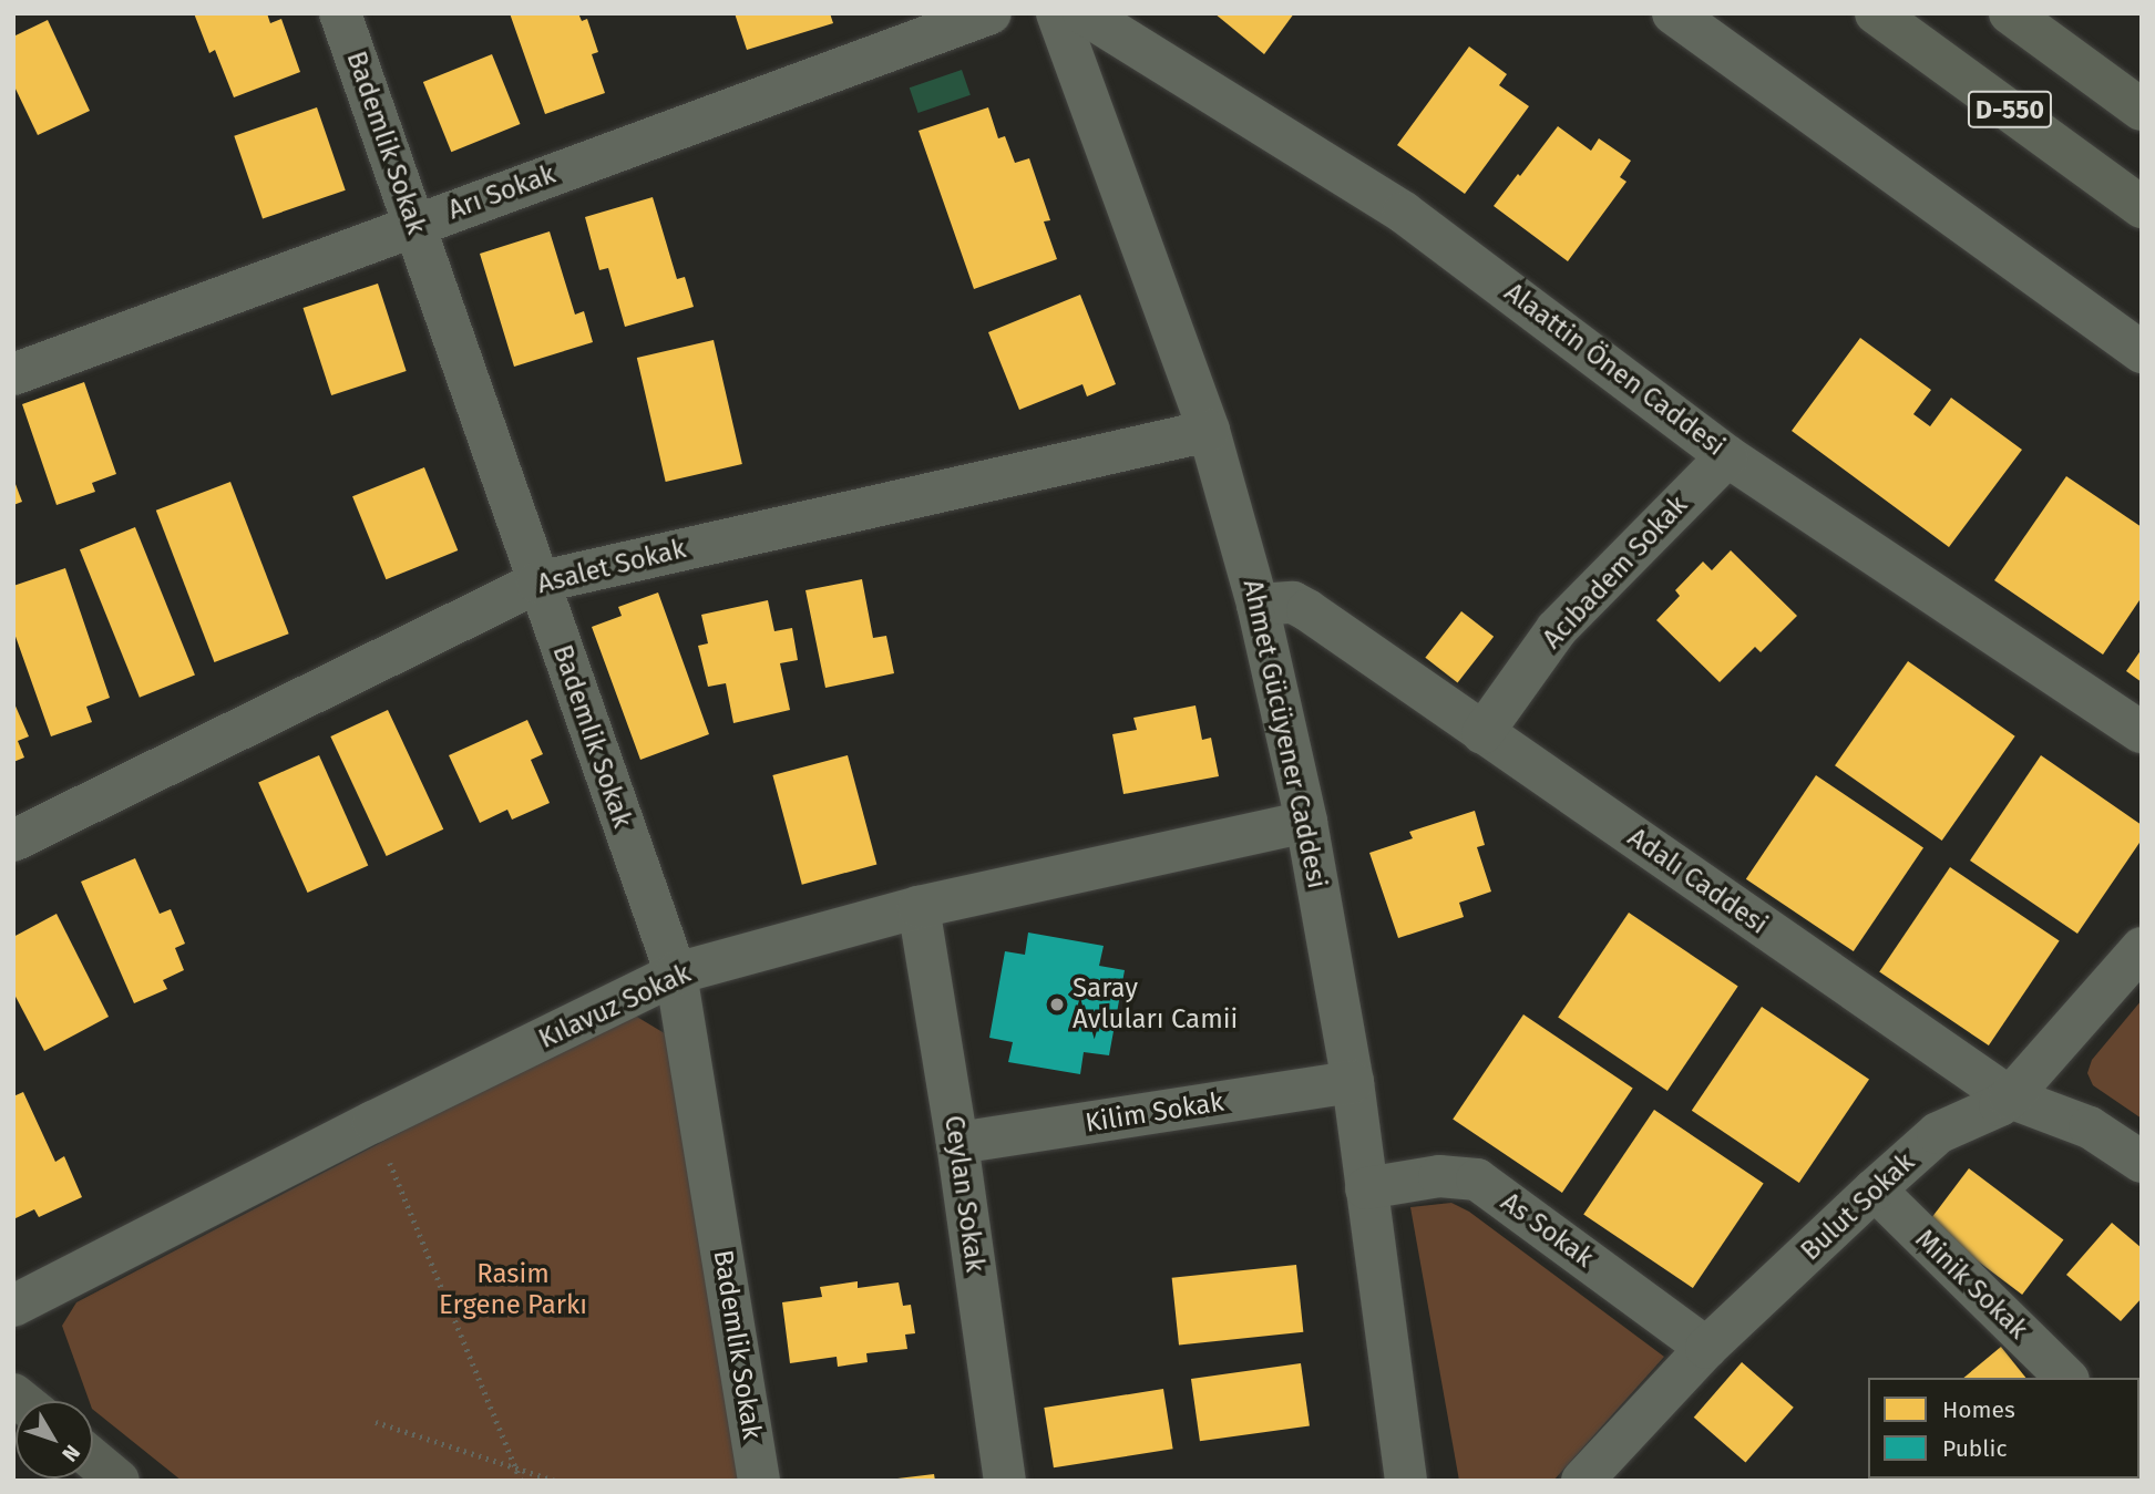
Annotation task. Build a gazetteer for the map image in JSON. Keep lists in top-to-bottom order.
{
  "streets": {
    "highway": ["D-550"],
    "street": [
      "Bademlik Sokak",
      "Arı Sokak",
      "Alaattin Önen Caddesi",
      "Asalet Sokak",
      "Acıbadem Sokak",
      "Ahmet Gücüyener Caddesi",
      "Adalı Caddesi",
      "Kılavuz Sokak",
      "Kilim Sokak",
      "Ceylan Sokak",
      "Bulut Sokak",
      "As Sokak",
      "Minik Sokak"
    ]
  },
  "crossings": [
    ["Bademlik Sokak", "Arı Sokak"],
    ["Bademlik Sokak", "Asalet Sokak"],
    ["Bademlik Sokak", "Kılavuz Sokak"],
    ["Alaattin Önen Caddesi", "Acıbadem Sokak"],
    ["Asalet Sokak", "Ahmet Gücüyener Caddesi"],
    ["Acıbadem Sokak", "Adalı Caddesi"],
    ["Ahmet Gücüyener Caddesi", "Adalı Caddesi"],
    ["Ahmet Gücüyener Caddesi", "Kılavuz Sokak"],
    ["Ahmet Gücüyener Caddesi", "Kilim Sokak"],
    ["Ahmet Gücüyener Caddesi", "As Sokak"],
    ["Adalı Caddesi", "Bulut Sokak"],
    ["Kılavuz Sokak", "Ceylan Sokak"],
    ["Kilim Sokak", "Ceylan Sokak"],
    ["Bulut Sokak", "As Sokak"],
    ["Bulut Sokak", "Minik Sokak"]
  ],
  "parks": ["Rasim Ergene Parkı"],
  "places": ["Saray Avluları Camii"],
  "legend": ["Homes", "Public"],
  "north": "bottom right"
}
